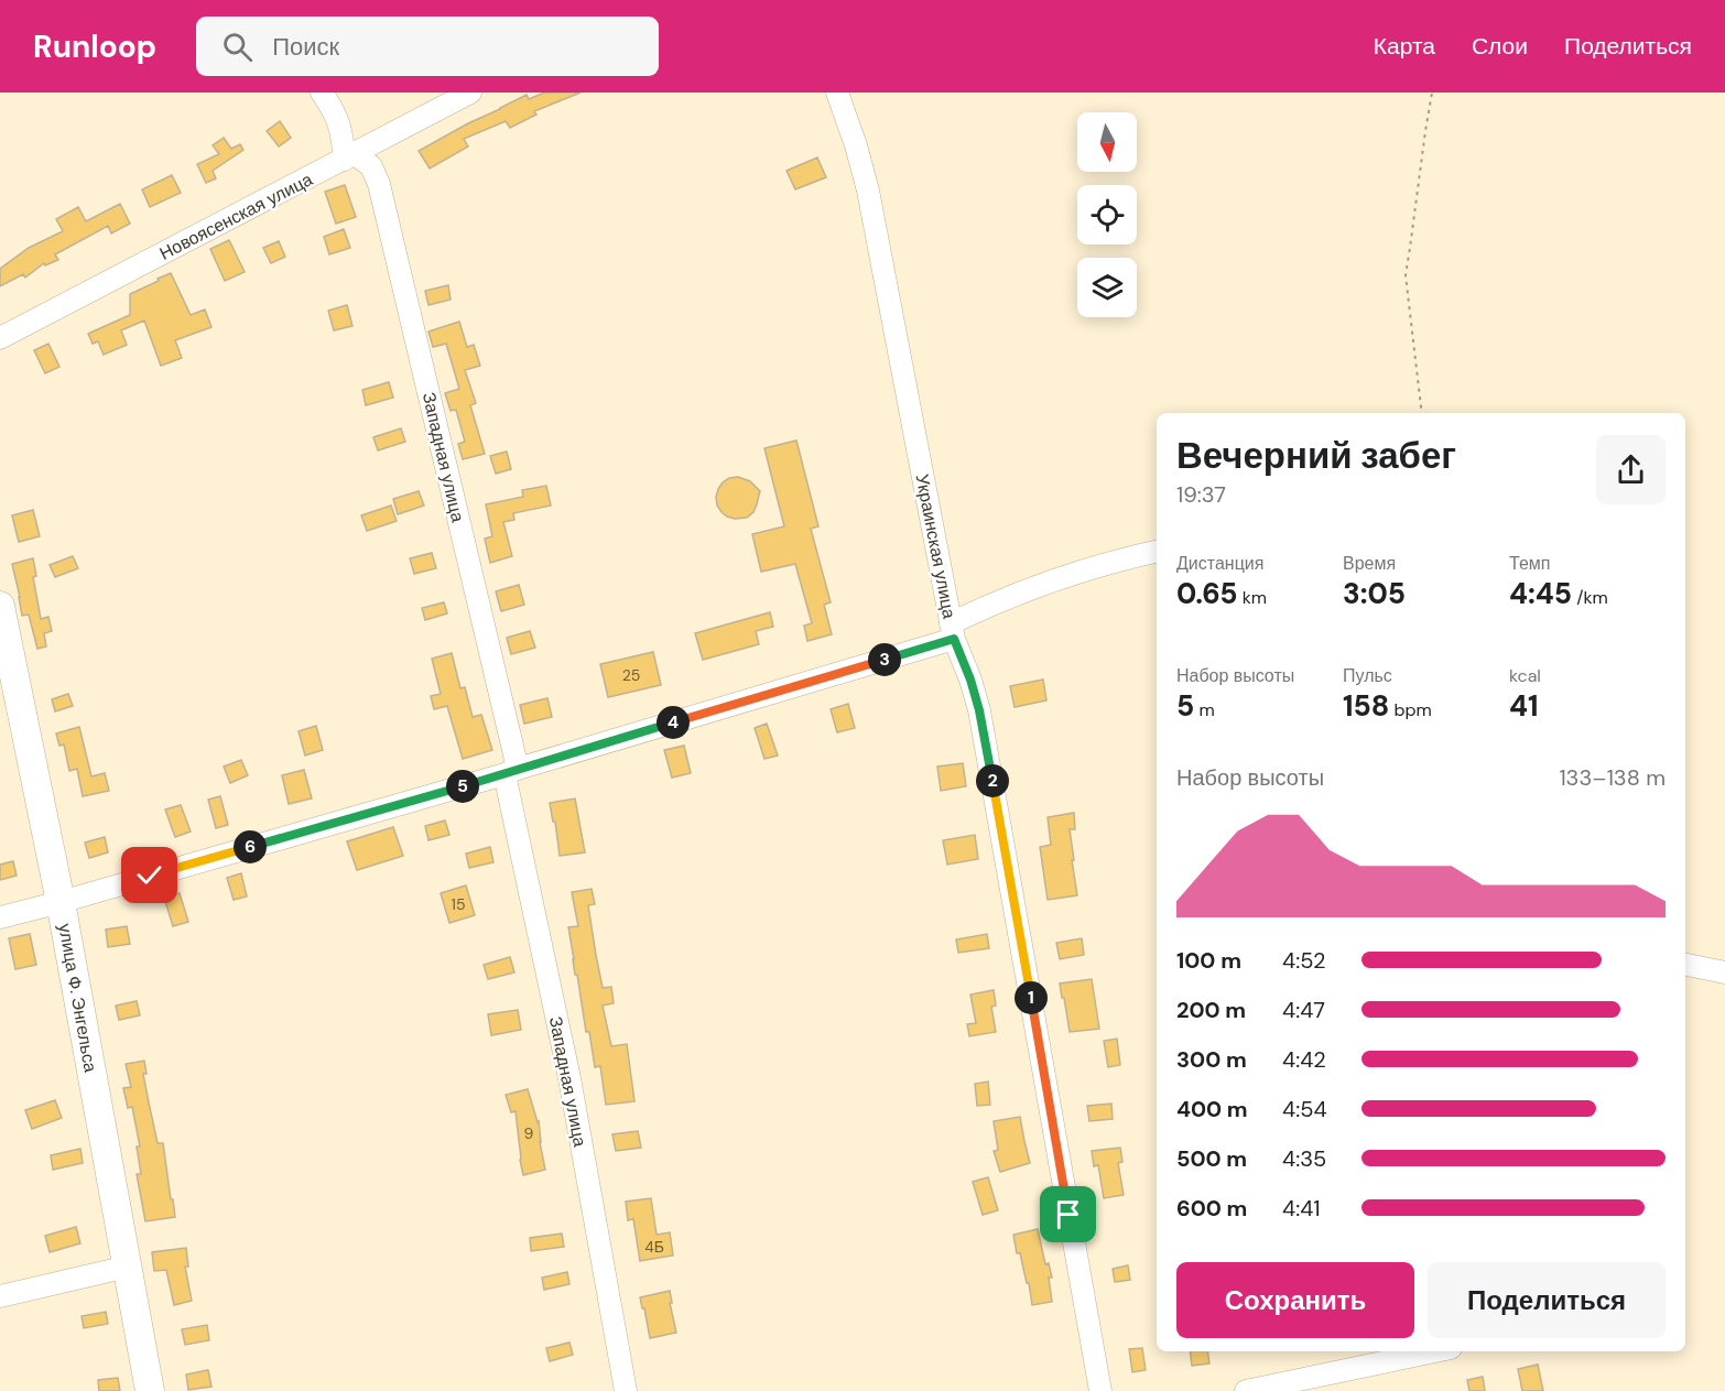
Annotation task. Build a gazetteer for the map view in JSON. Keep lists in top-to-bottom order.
{
  "streets": {
    "main road": ["улица Ф. Энгельса"],
    "street": ["Новоясенская улица", "Западная улица", "Украинская улица"]
  },
  "crossings": [
    ["Новоясенская улица", "Западная улица"]
  ],
  "house_numbers": [
    "25",
    "15",
    "9",
    "4Б"
  ],
  "north": "bottom",
  "page": {
    "header": "Runloop",
    "search": "Поиск",
    "nav": ["Карта", "Слои", "Поделиться"],
    "heading": ["Вечерний забег", "19:37"],
    "stats": [
      ["Дистанция", "0.65 km"],
      ["Время", "3:05"],
      ["Темп", "4:45 /km"],
      ["Набор высоты", "5 m"],
      ["Пульс", "158 bpm"],
      ["kcal", "41"]
    ],
    "pins": [
      "3",
      "4",
      "2",
      "5",
      "6",
      "1"
    ],
    "chart": ["Набор высоты", "133–138 m"],
    "list": [
      {
        "name": "100 m",
        "note": "4:52"
      },
      {
        "name": "200 m",
        "note": "4:47"
      },
      {
        "name": "300 m",
        "note": "4:42"
      },
      {
        "name": "400 m",
        "note": "4:54"
      },
      {
        "name": "500 m",
        "note": "4:35"
      },
      {
        "name": "600 m",
        "note": "4:41"
      }
    ],
    "buttons": ["Сохранить", "Поделиться"]
  }
}
